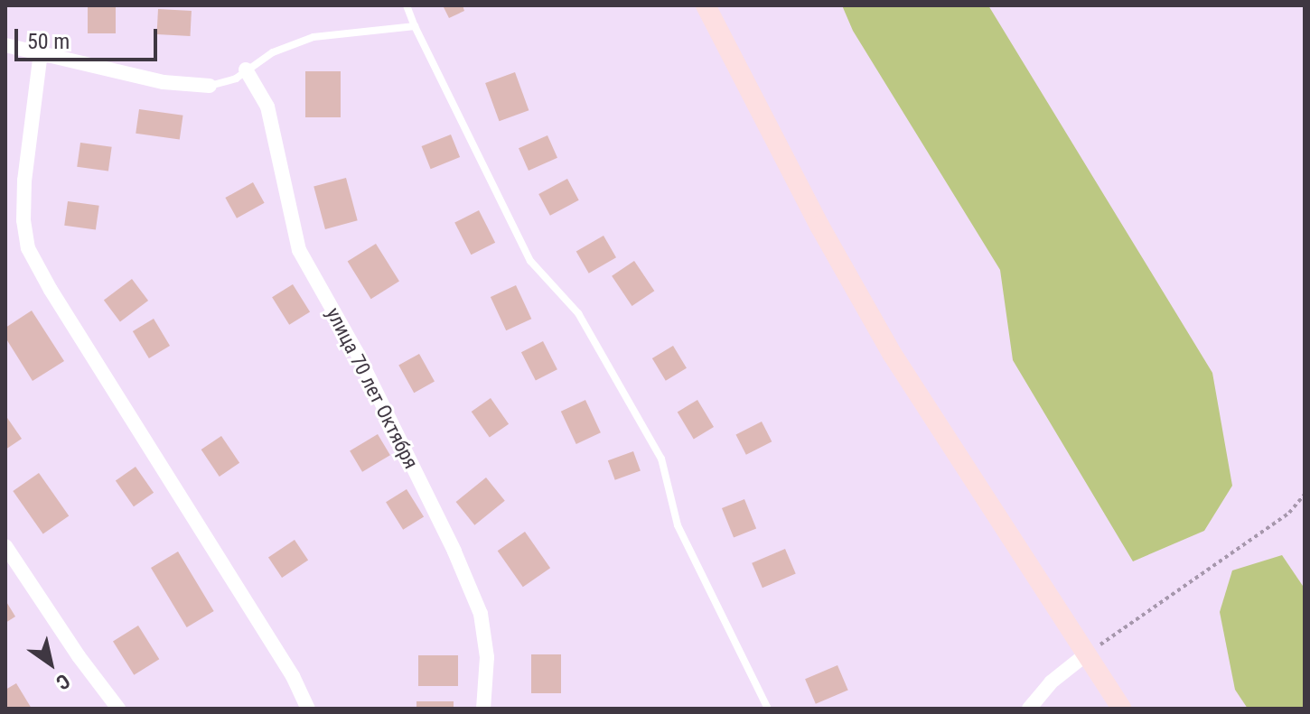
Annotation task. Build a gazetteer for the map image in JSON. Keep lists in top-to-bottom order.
{
  "streets": {
    "street": ["улица 70 лет Октября"]
  },
  "scale_bar": "50 m",
  "north": "bottom right"
}
